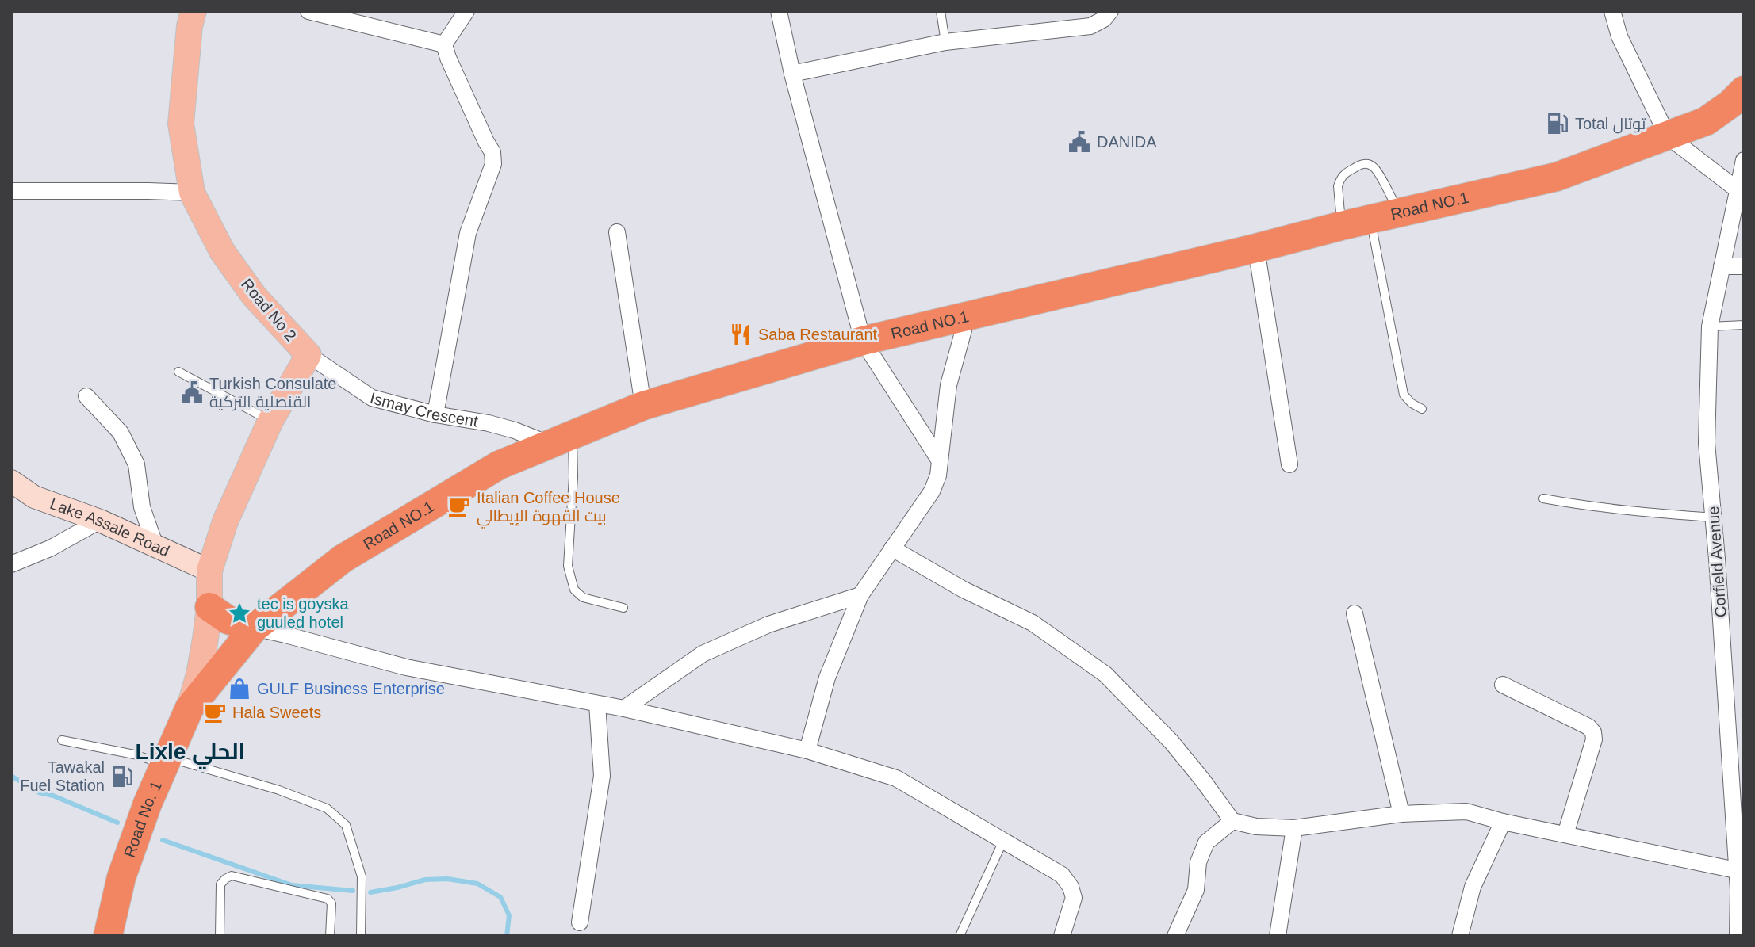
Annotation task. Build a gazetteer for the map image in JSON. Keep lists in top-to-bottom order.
{
  "streets": {
    "highway": ["Road NO.1", "Road No. 1"],
    "main road": ["Road No 2"],
    "street": ["Ismay Crescent", "Lake Assale Road", "Corfield Avenue"]
  },
  "crossings": [
    ["Road NO.1", "Road No 2"],
    ["Road NO.1", "Ismay Crescent"],
    ["Road NO.1", "Road No. 1"],
    ["Road No 2", "Ismay Crescent"],
    ["Road No 2", "Lake Assale Road"],
    ["Road No 2", "Road No. 1"]
  ],
  "districts": ["Lixle الحلي"],
  "places": {
    "fuel station": ["Total توتال", "Tawakal Fuel Station"],
    "public building": ["DANIDA", "Turkish Consulate القنصلية التركية"],
    "restaurant": ["Saba Restaurant"],
    "cafe": ["Italian Coffee House بيت القهوة الإيطالي", "Hala Sweets"],
    "place": ["tec is goyska guuled hotel"],
    "shop": ["GULF Business Enterprise"]
  }
}
